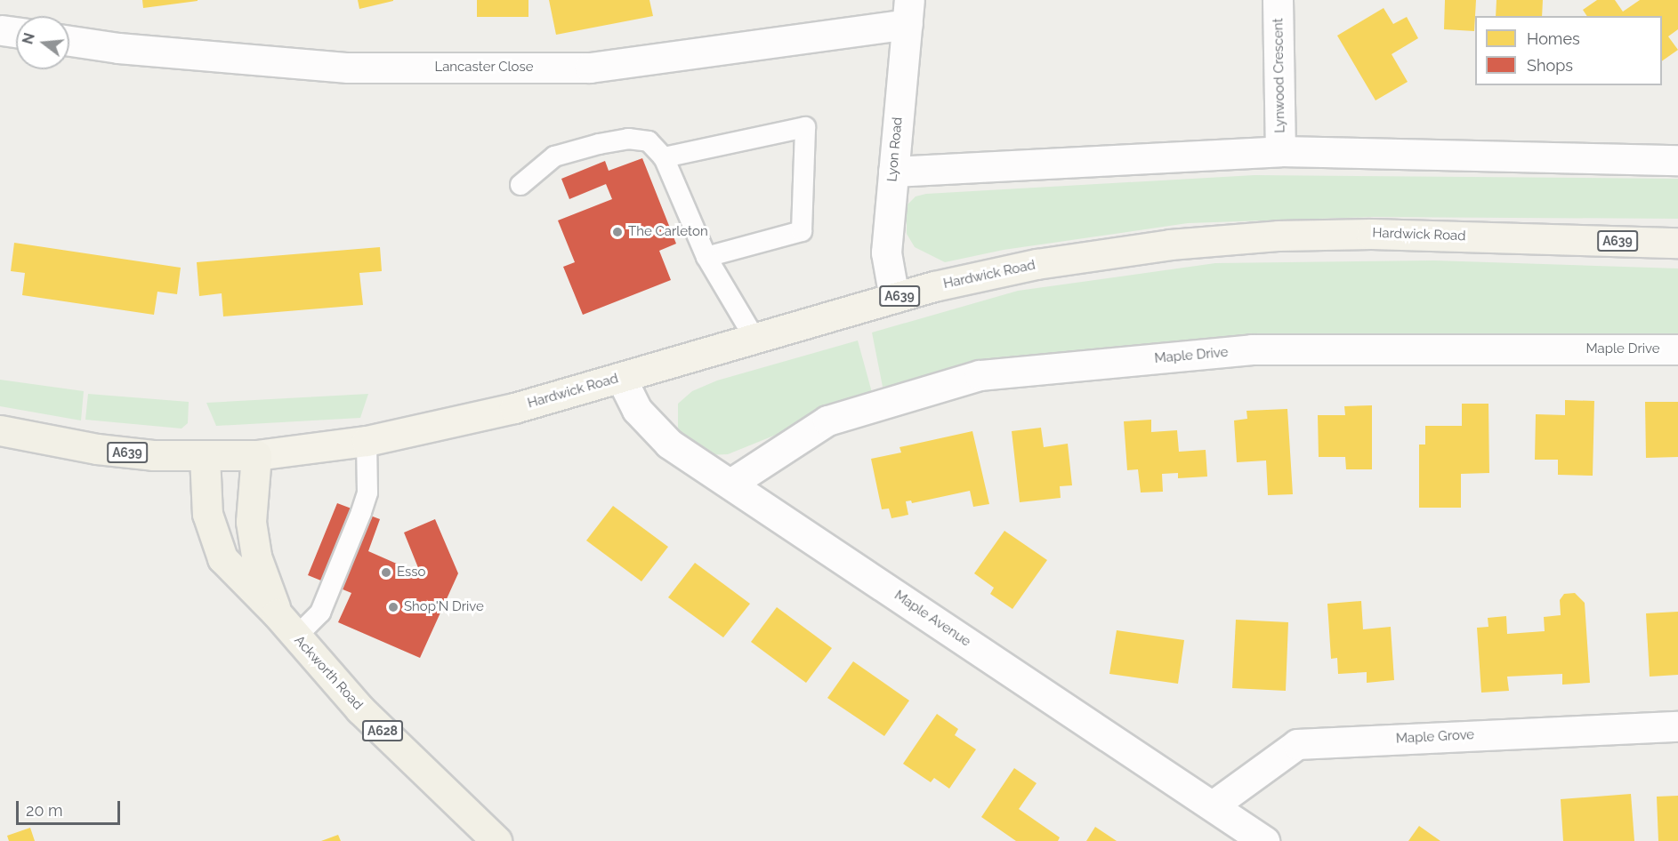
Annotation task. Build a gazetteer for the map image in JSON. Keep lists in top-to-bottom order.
{
  "streets": {
    "highway": ["A639", "Ackworth Road", "A628"],
    "main road": ["Hardwick Road"],
    "street": [
      "Lancaster Close",
      "Lynwood Crescent",
      "Lyon Road",
      "Maple Drive",
      "Maple Avenue",
      "Maple Grove"
    ]
  },
  "crossings": [
    ["Lancaster Close", "Lyon Road"],
    ["Lyon Road", "Hardwick Road"],
    ["Hardwick Road", "A639"],
    ["Hardwick Road", "Maple Avenue"],
    ["Hardwick Road", "Ackworth Road"],
    ["A639", "Ackworth Road"],
    ["Maple Drive", "Maple Avenue"],
    ["Maple Avenue", "Maple Grove"]
  ],
  "places": ["The Carleton", "Esso", "Shop'N Drive"],
  "legend": ["Homes", "Shops"],
  "scale_bar": "20 m",
  "north": "left"
}
